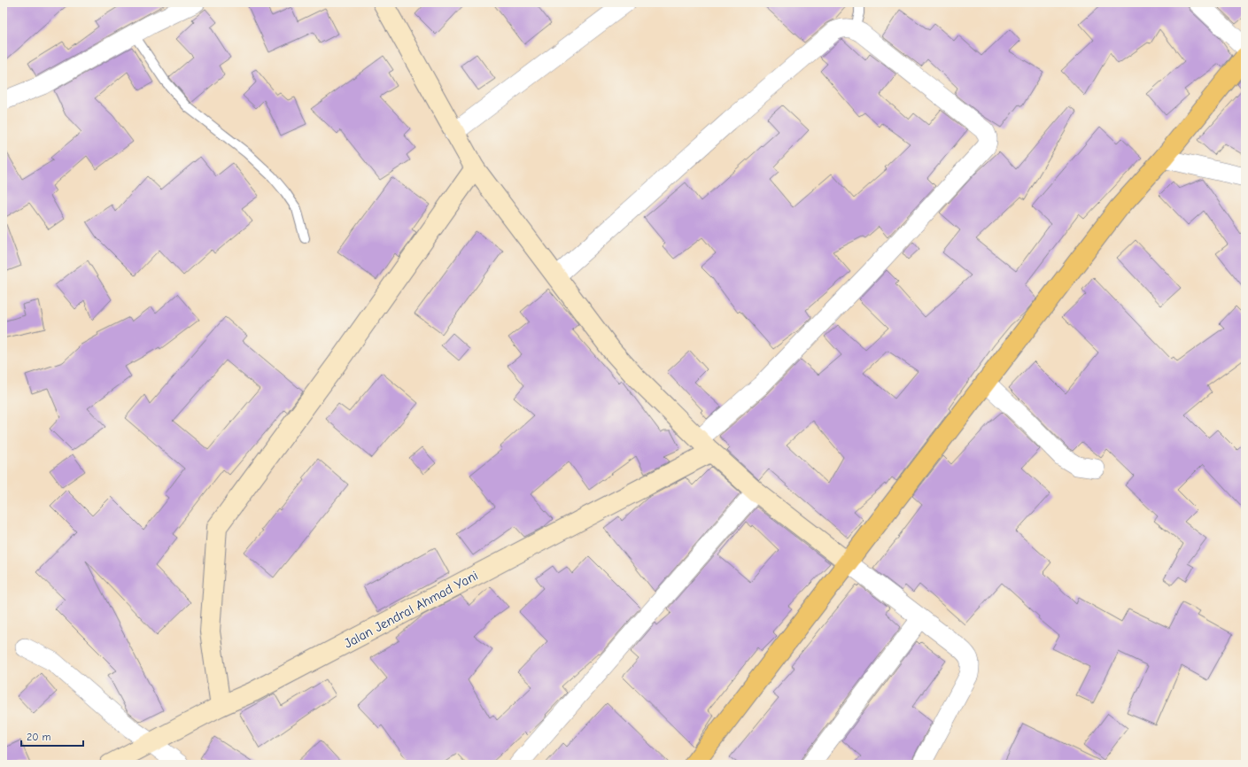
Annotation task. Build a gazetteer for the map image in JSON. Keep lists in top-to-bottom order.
{
  "streets": {
    "street": ["Jalan Jendral Ahmad Yani"]
  },
  "scale_bar": "20 m"
}
